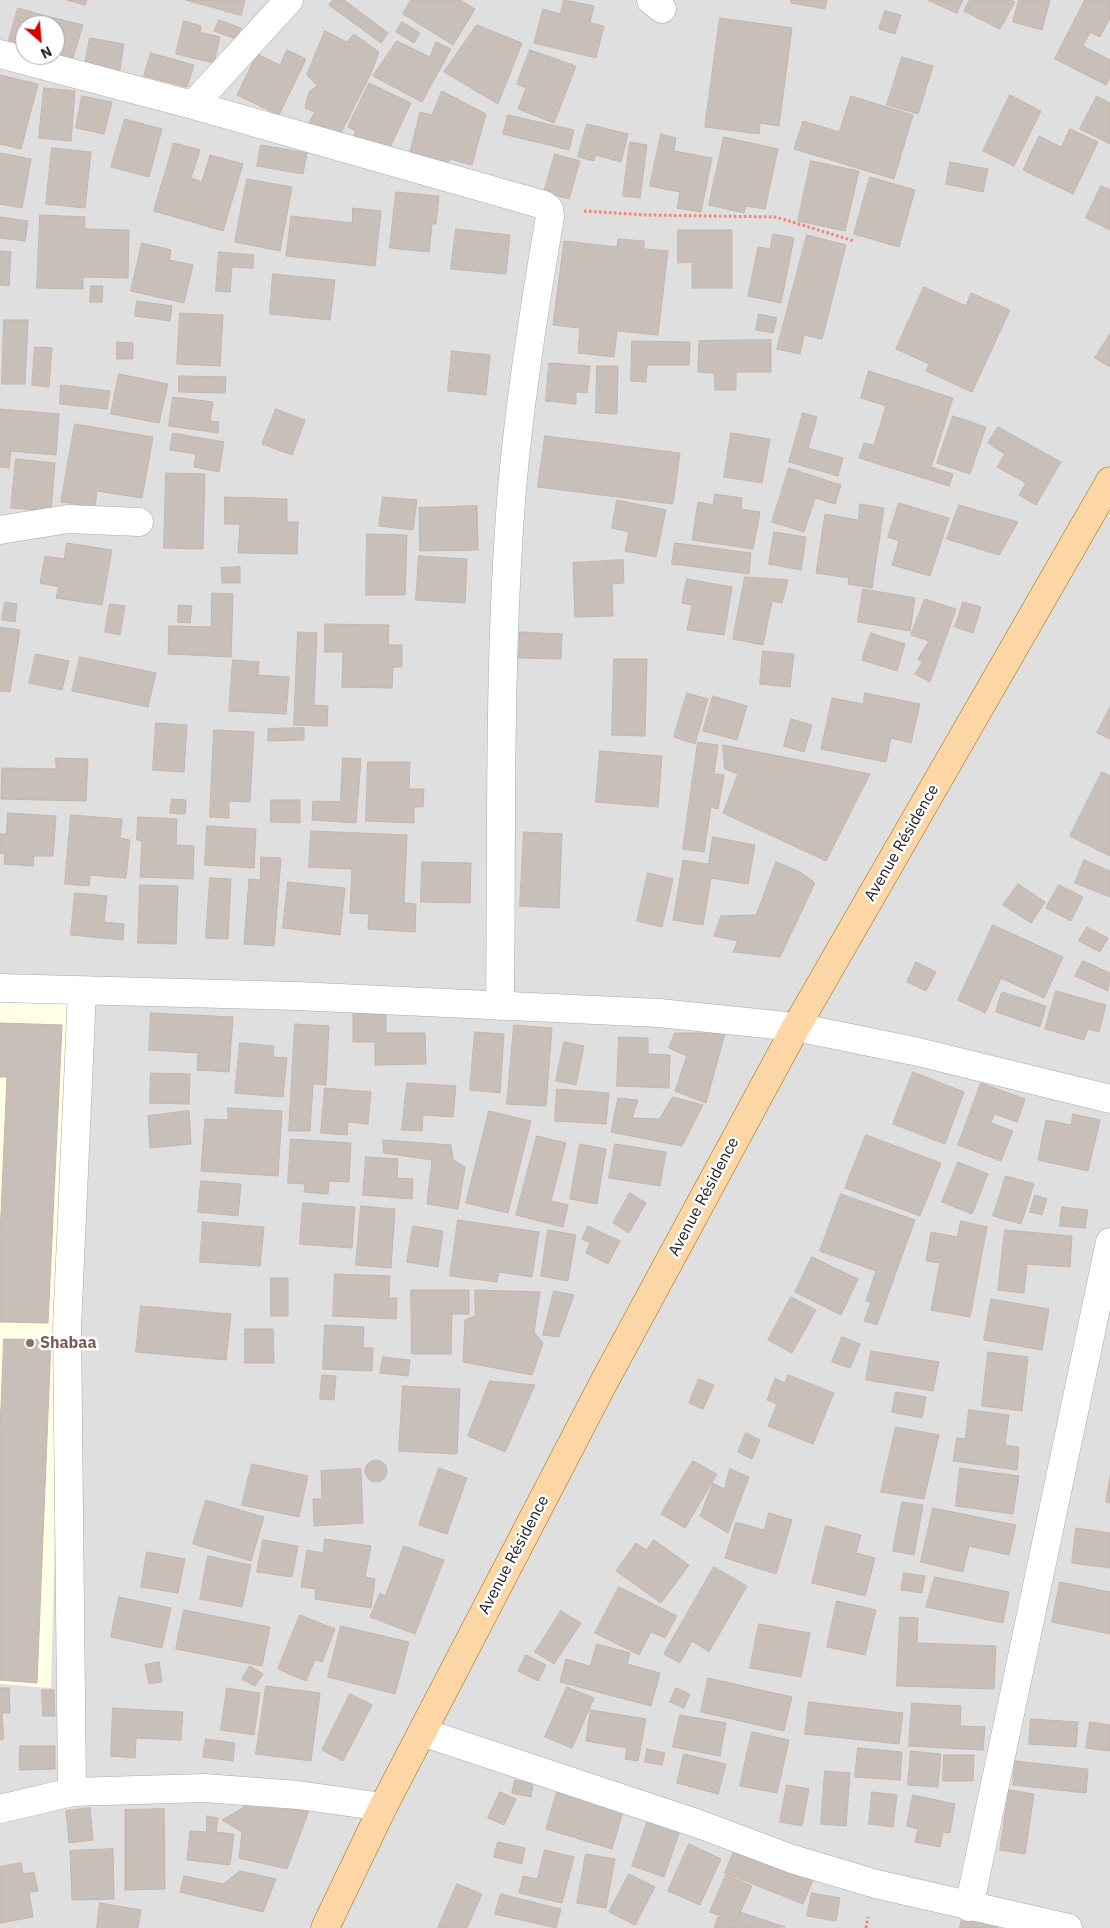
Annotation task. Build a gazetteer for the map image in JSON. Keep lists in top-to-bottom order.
{
  "streets": {
    "main road": ["Avenue Résidence"]
  },
  "places": ["Shabaa"],
  "north": "bottom right"
}
